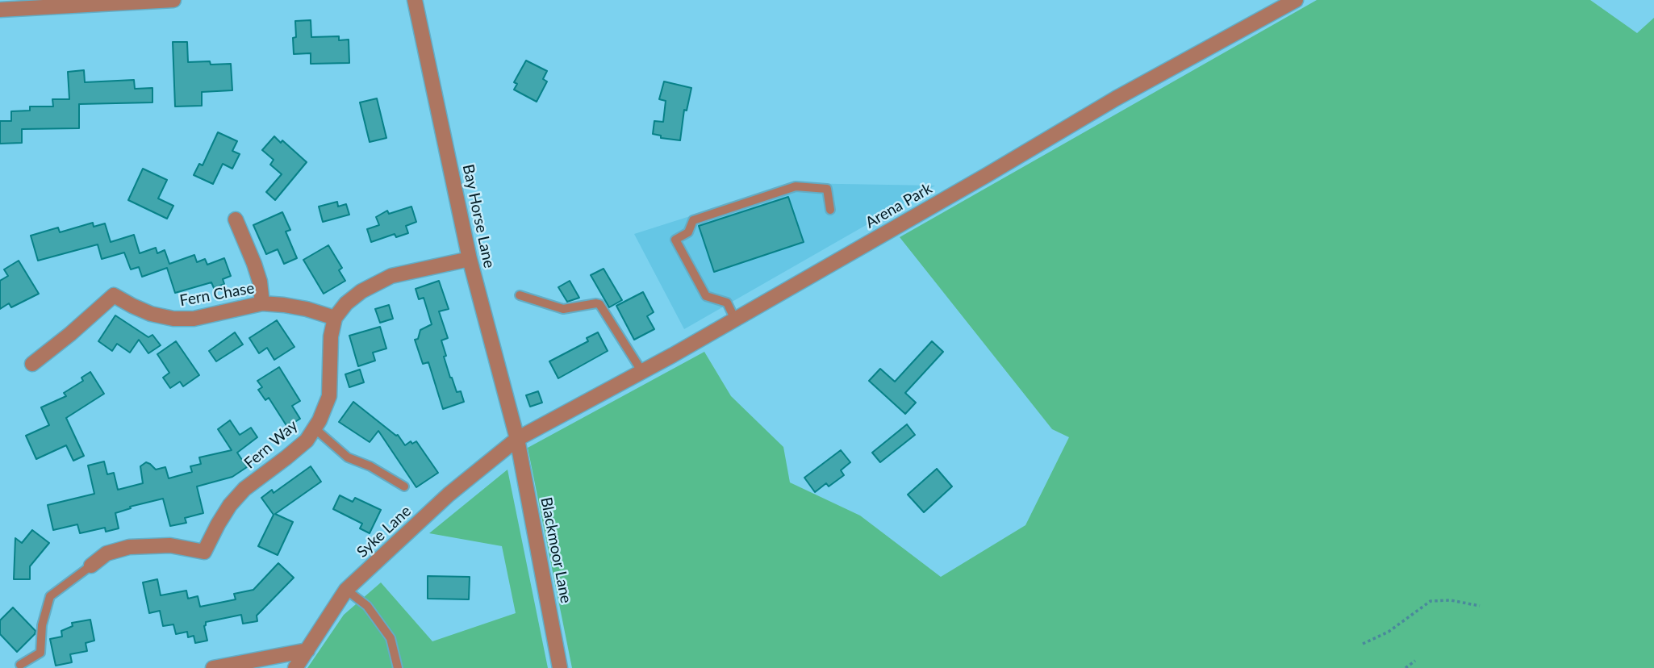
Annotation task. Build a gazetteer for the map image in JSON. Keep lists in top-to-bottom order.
{
  "streets": {
    "street": [
      "Arena Park",
      "Bay Horse Lane",
      "Fern Chase",
      "Fern Way",
      "Syke Lane",
      "Blackmoor Lane"
    ]
  },
  "crossings": [
    ["Arena Park", "Bay Horse Lane"],
    ["Arena Park", "Syke Lane"],
    ["Arena Park", "Blackmoor Lane"],
    ["Bay Horse Lane", "Syke Lane"],
    ["Bay Horse Lane", "Blackmoor Lane"],
    ["Fern Chase", "Fern Way"],
    ["Syke Lane", "Blackmoor Lane"]
  ]
}
